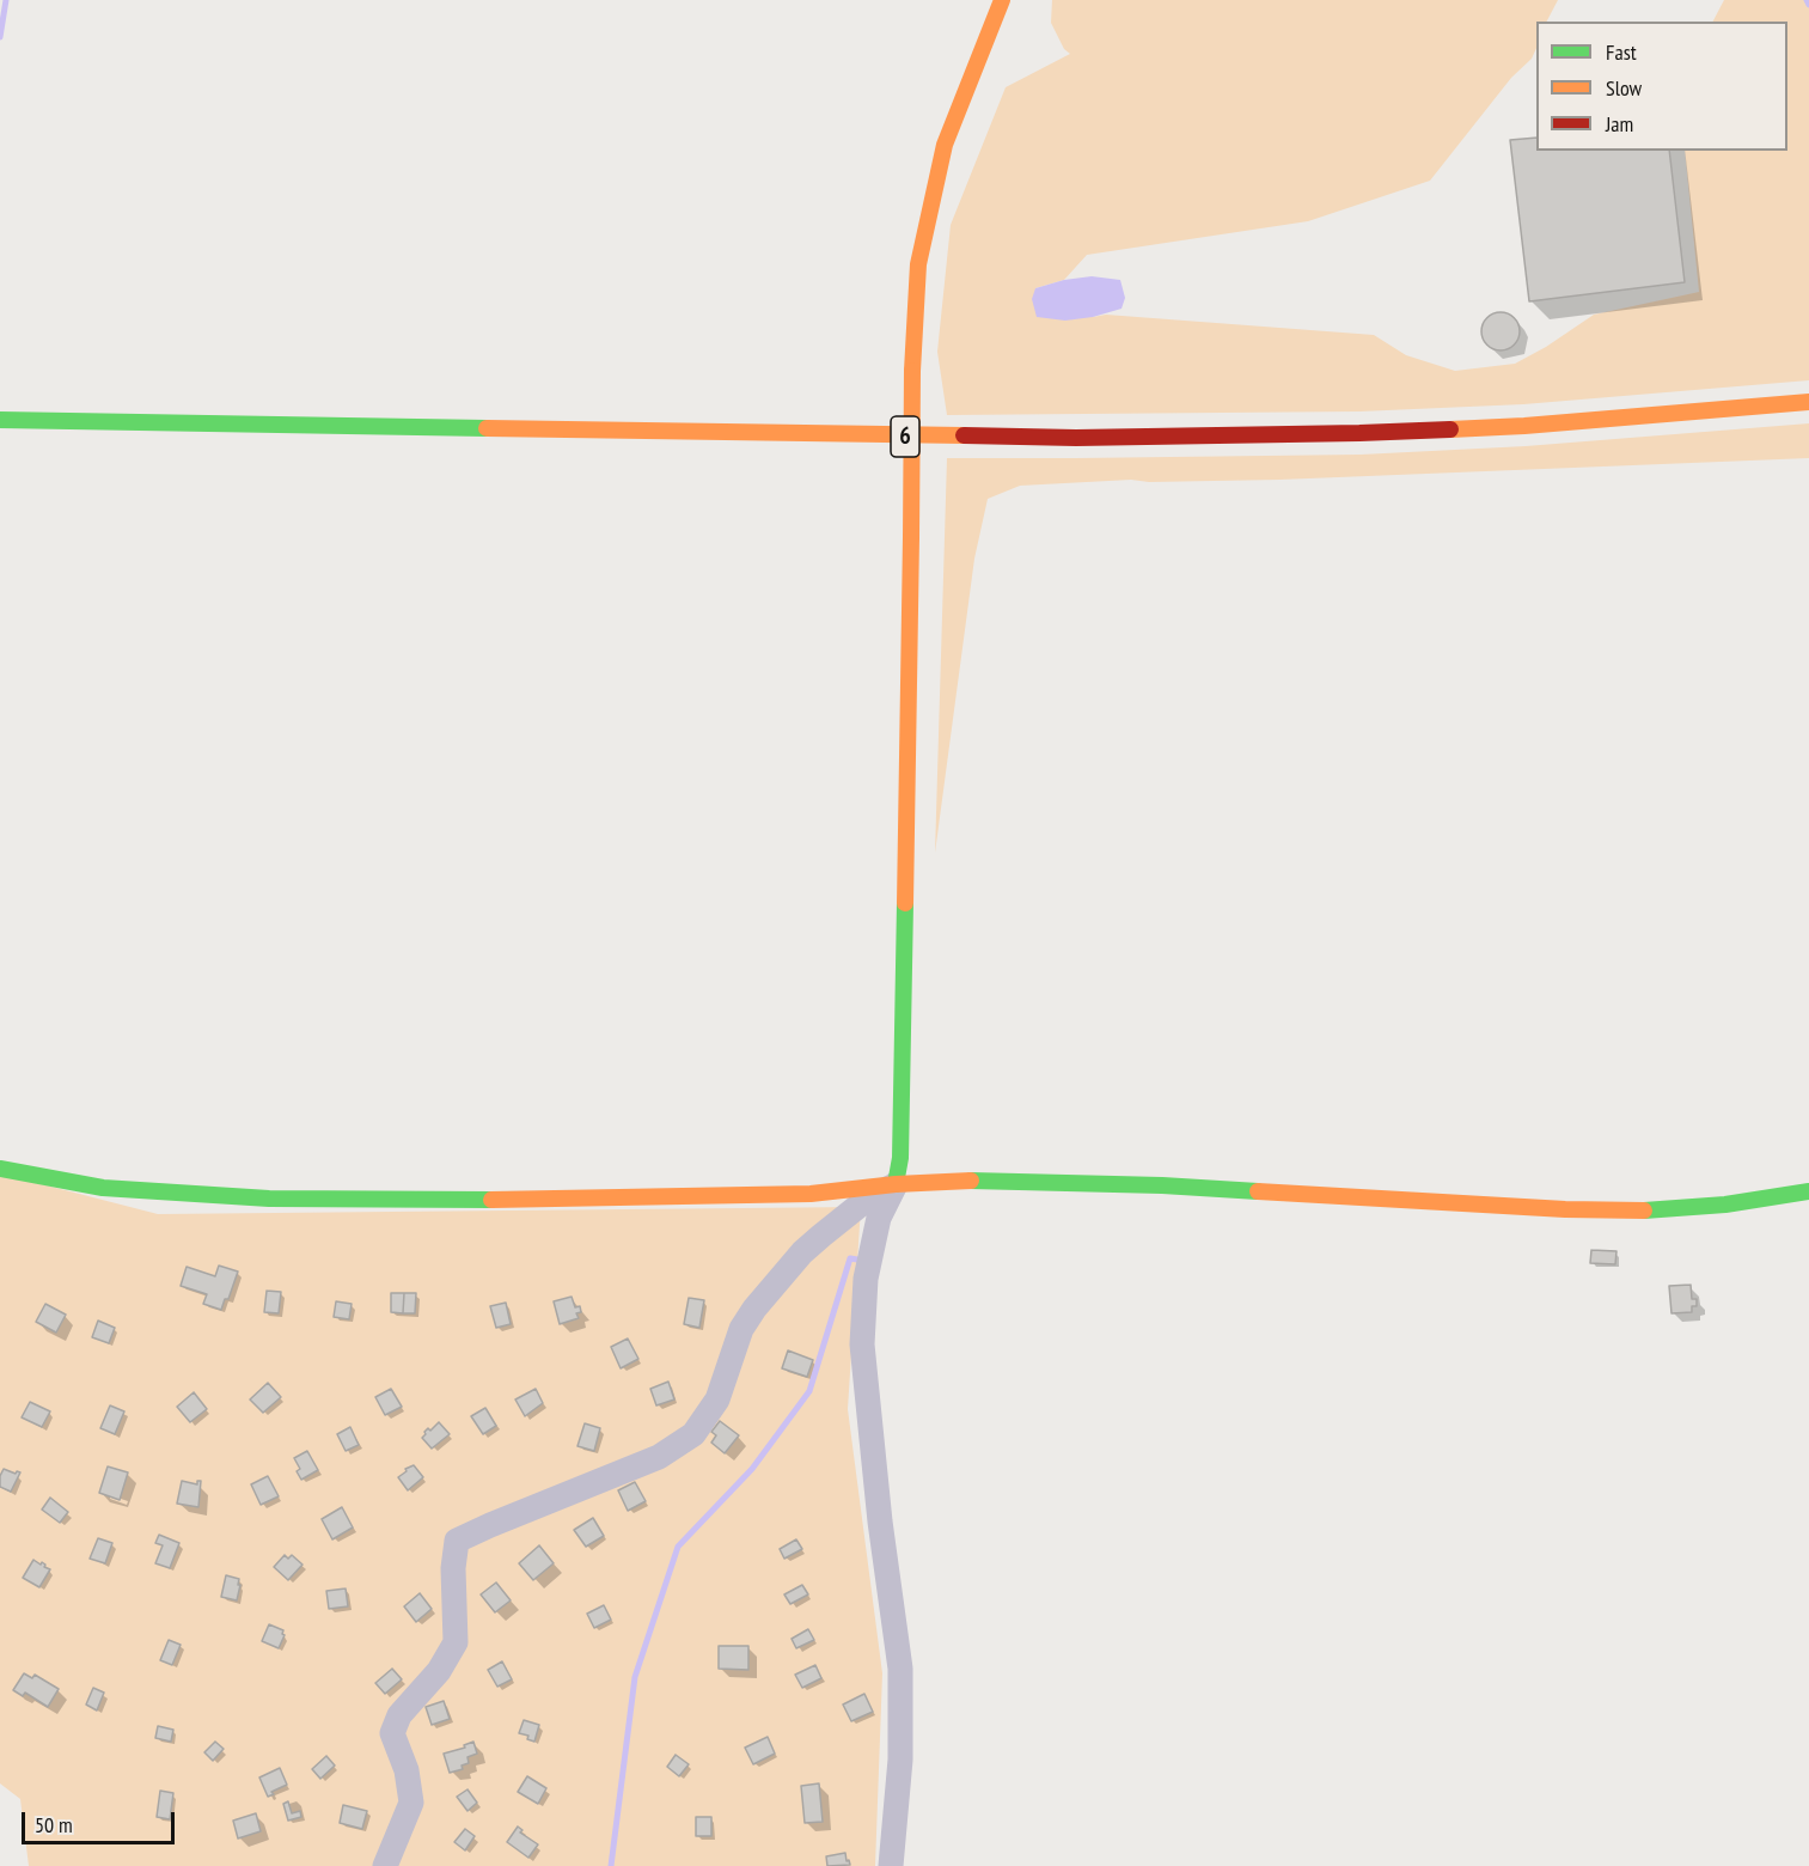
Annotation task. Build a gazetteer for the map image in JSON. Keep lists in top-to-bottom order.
{
  "streets": {
    "street": ["6"]
  },
  "legend": ["Fast", "Slow", "Jam"],
  "scale_bar": "50 m"
}
